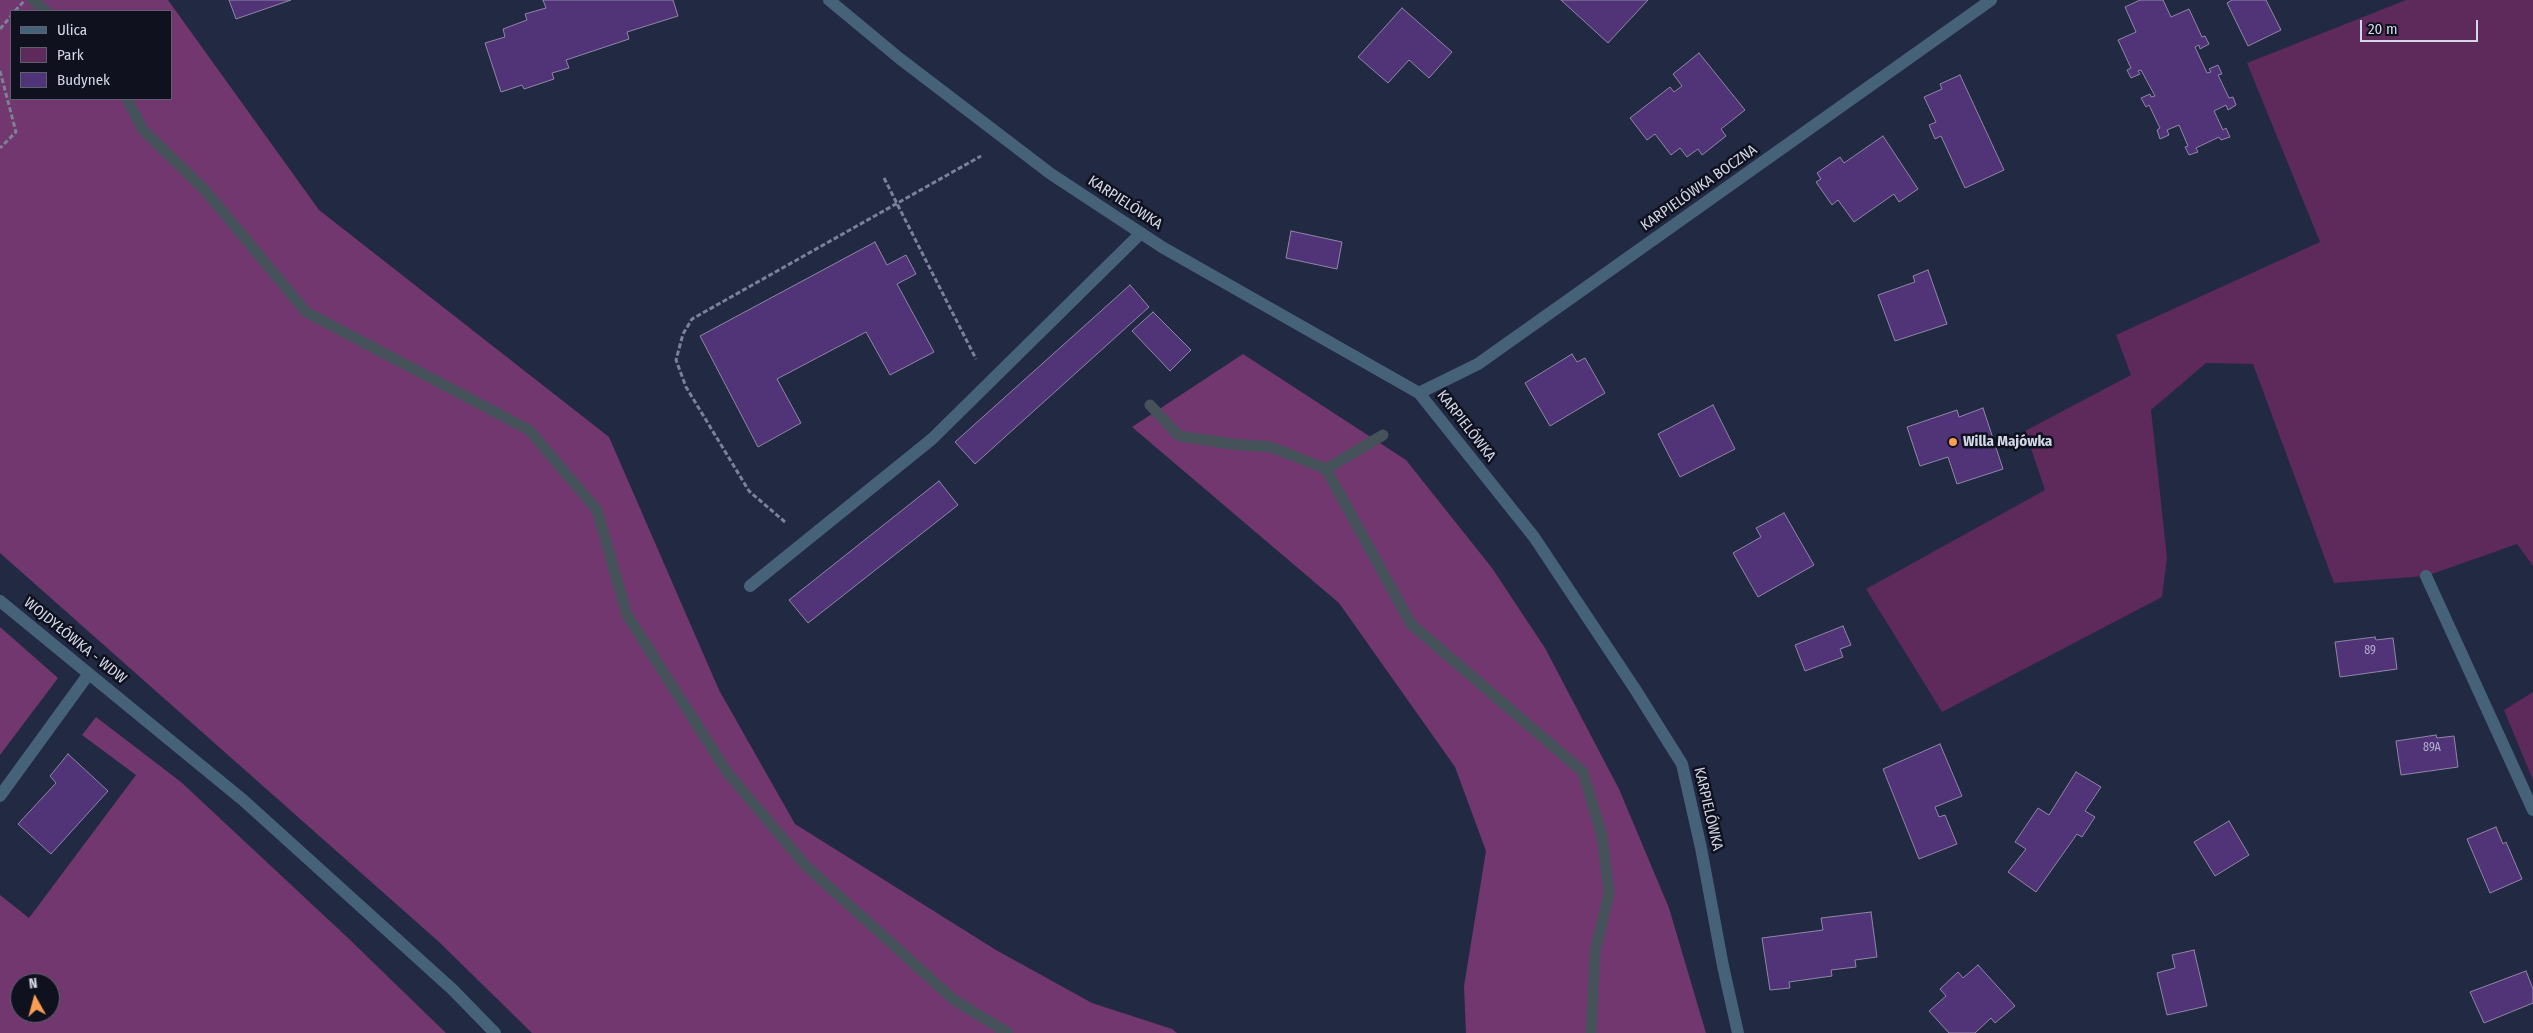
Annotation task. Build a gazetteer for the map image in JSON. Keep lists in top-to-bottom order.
{
  "streets": {
    "street": ["KARPIELÓWKA BOCZNA", "KARPIELÓWKA", "WOJDYŁÓWKA - WDW"]
  },
  "crossings": [
    ["KARPIELÓWKA BOCZNA", "KARPIELÓWKA"]
  ],
  "places": ["Willa Majówka"],
  "house_numbers": ["89", "89A"],
  "legend": ["Ulica", "Park", "Budynek"],
  "scale_bar": "20 m",
  "north": "top"
}
